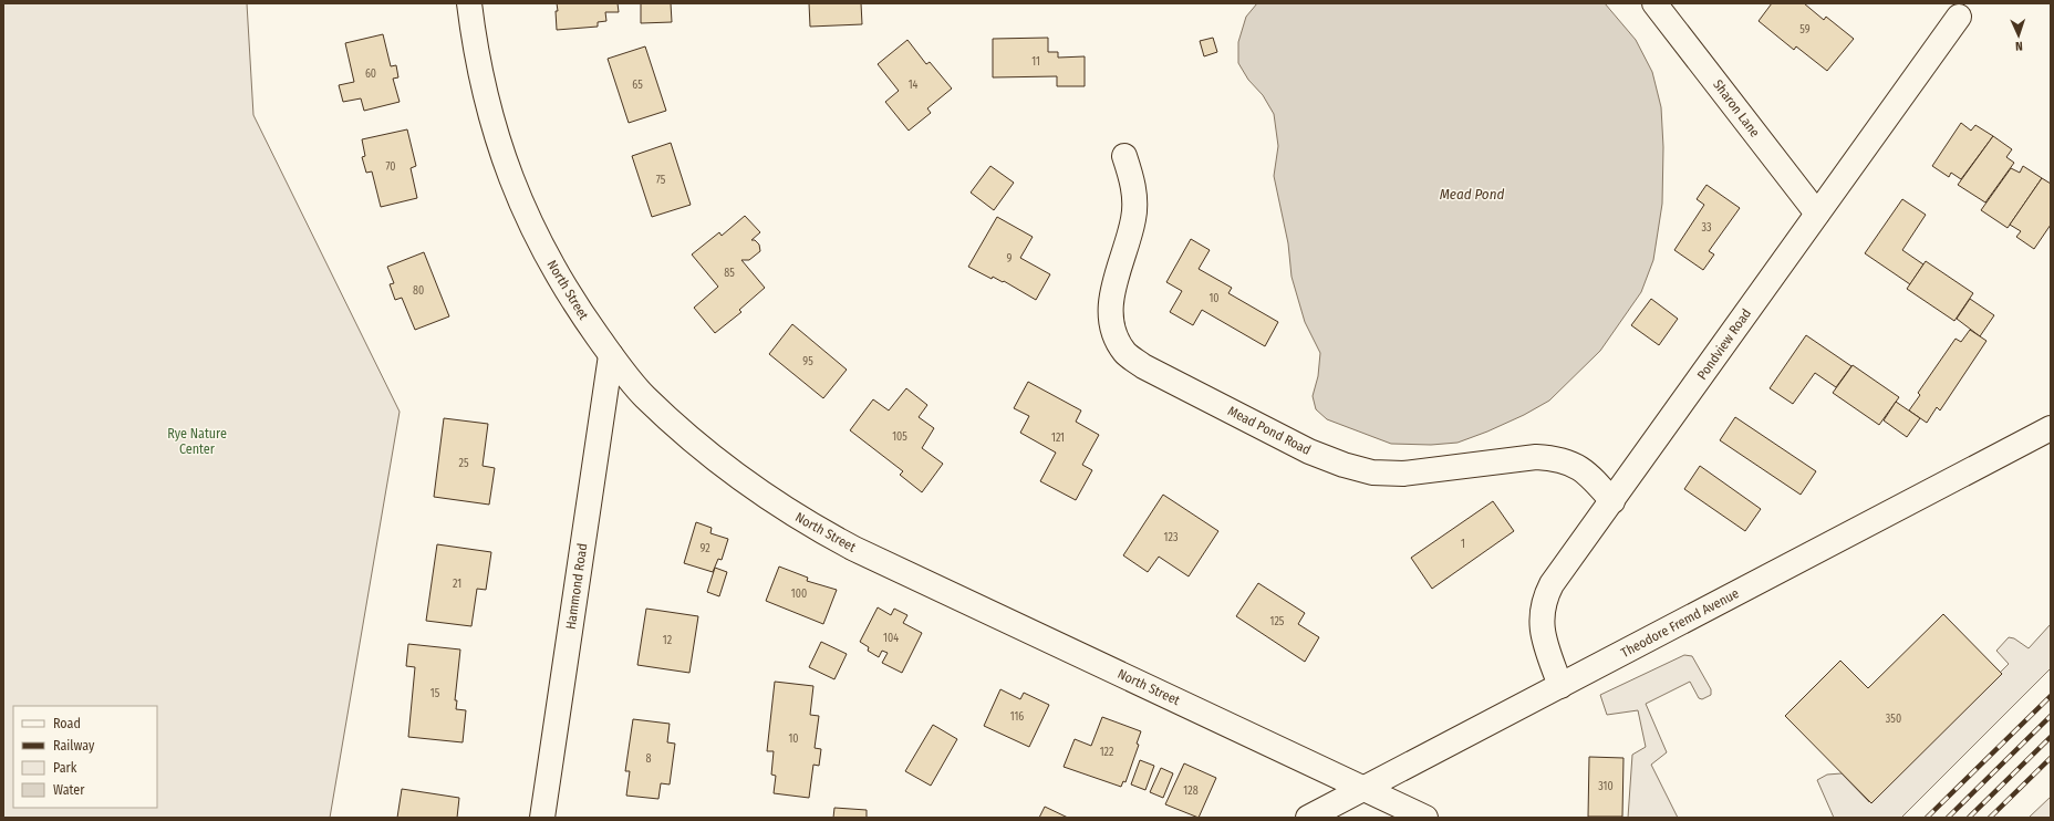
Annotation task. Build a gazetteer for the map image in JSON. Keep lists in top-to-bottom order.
{
  "streets": {
    "street": [
      "Sharon Lane",
      "North Street",
      "Pondview Road",
      "Mead Pond Road",
      "Hammond Road",
      "Theodore Fremd Avenue"
    ]
  },
  "crossings": [
    ["Sharon Lane", "Pondview Road"],
    ["North Street", "Hammond Road"],
    ["North Street", "Theodore Fremd Avenue"],
    ["Pondview Road", "Mead Pond Road"],
    ["Pondview Road", "Theodore Fremd Avenue"]
  ],
  "water": ["Mead Pond"],
  "parks": ["Rye Nature Center"],
  "house_numbers": [
    "59",
    "11",
    "60",
    "65",
    "14",
    "70",
    "75",
    "33",
    "9",
    "85",
    "80",
    "10",
    "95",
    "105",
    "121",
    "25",
    "123",
    "1",
    "92",
    "21",
    "100",
    "125",
    "104",
    "12",
    "15",
    "116",
    "350",
    "10",
    "122",
    "8",
    "310",
    "128"
  ],
  "legend": [
    "Road",
    "Railway",
    "Park",
    "Water"
  ],
  "north": "bottom"
}
